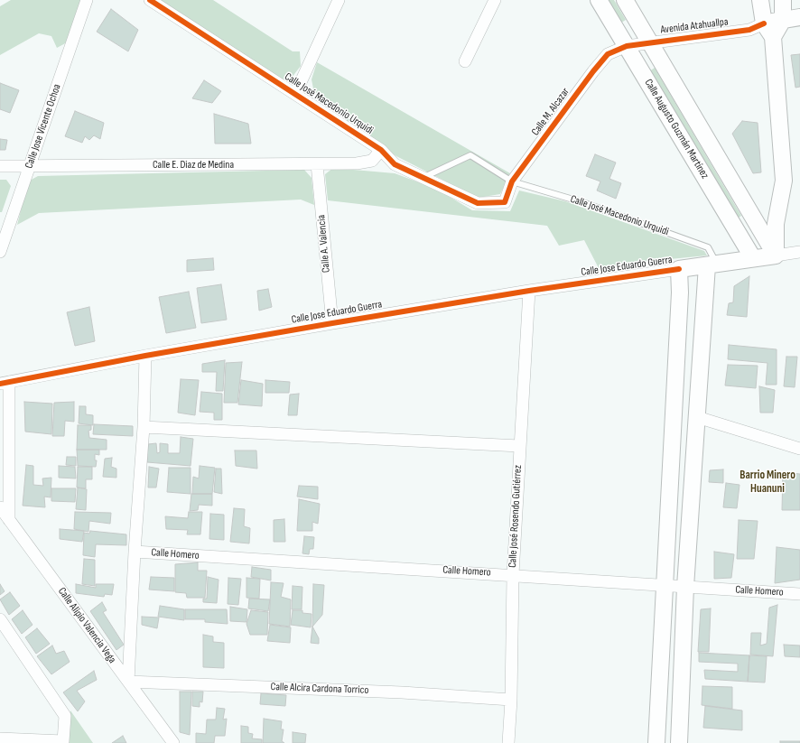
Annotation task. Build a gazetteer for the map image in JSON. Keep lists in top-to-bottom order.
{
  "streets": {
    "main road": ["Avenida Atahuallpa", "Calle Augusto Guzmán Martínez", "Calle Jose Eduardo Guerra"],
    "street": [
      "Calle José Macedonio Urquidi",
      "Calle M. Alcazar",
      "Calle Jose Vicente Ochoa",
      "Calle E. Diaz de Medina",
      "Calle A. Valencia",
      "Calle José Rosendo Gutiérrez",
      "Calle Homero",
      "Calle Alipio Valencia Vega",
      "Calle Alcira Cardona Torrico"
    ]
  },
  "crossings": [
    ["Avenida Atahuallpa", "Calle M. Alcazar"],
    ["Avenida Atahuallpa", "Calle Augusto Guzmán Martínez"],
    ["Calle José Macedonio Urquidi", "Calle M. Alcazar"],
    ["Calle José Macedonio Urquidi", "Calle E. Diaz de Medina"],
    ["Calle José Macedonio Urquidi", "Calle Jose Eduardo Guerra"],
    ["Calle M. Alcazar", "Calle Augusto Guzmán Martínez"],
    ["Calle Jose Vicente Ochoa", "Calle E. Diaz de Medina"],
    ["Calle Augusto Guzmán Martínez", "Calle Jose Eduardo Guerra"],
    ["Calle E. Diaz de Medina", "Calle A. Valencia"],
    ["Calle A. Valencia", "Calle Jose Eduardo Guerra"],
    ["Calle Jose Eduardo Guerra", "Calle José Rosendo Gutiérrez"],
    ["Calle José Rosendo Gutiérrez", "Calle Homero"],
    ["Calle José Rosendo Gutiérrez", "Calle Alcira Cardona Torrico"],
    ["Calle Alipio Valencia Vega", "Calle Alcira Cardona Torrico"]
  ],
  "districts": ["Barrio Minero Huanuni"]
}
